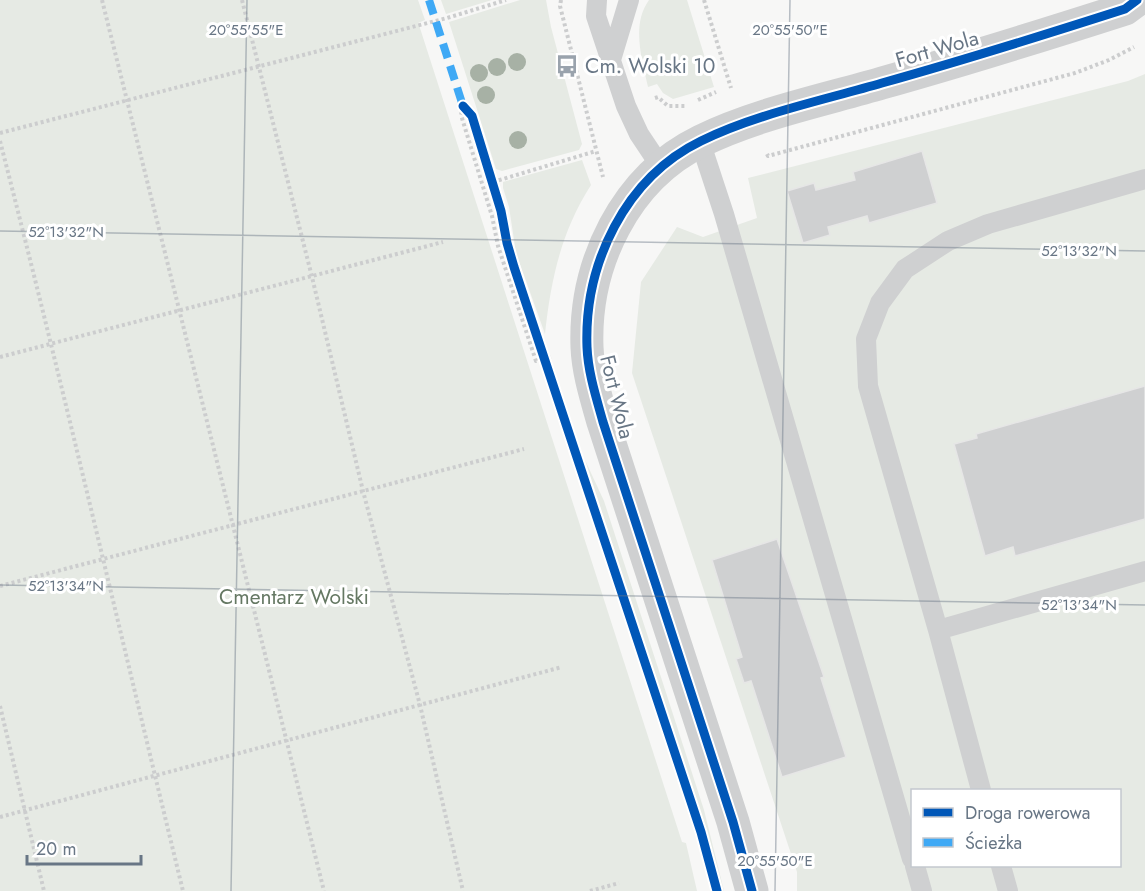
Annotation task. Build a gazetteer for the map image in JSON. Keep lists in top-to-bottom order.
{
  "streets": {
    "street": ["Fort Wola"]
  },
  "parks": ["Cmentarz Wolski"],
  "places": {
    "bus stop": ["Cm. Wolski 10"]
  },
  "legend": ["Droga rowerowa", "Ścieżka"],
  "scale_bar": "20 m",
  "coordinates": [
    "20°55'55\"E",
    "20°55'50\"E",
    "52°13'32\"N",
    "52°13'34\"N"
  ]
}
